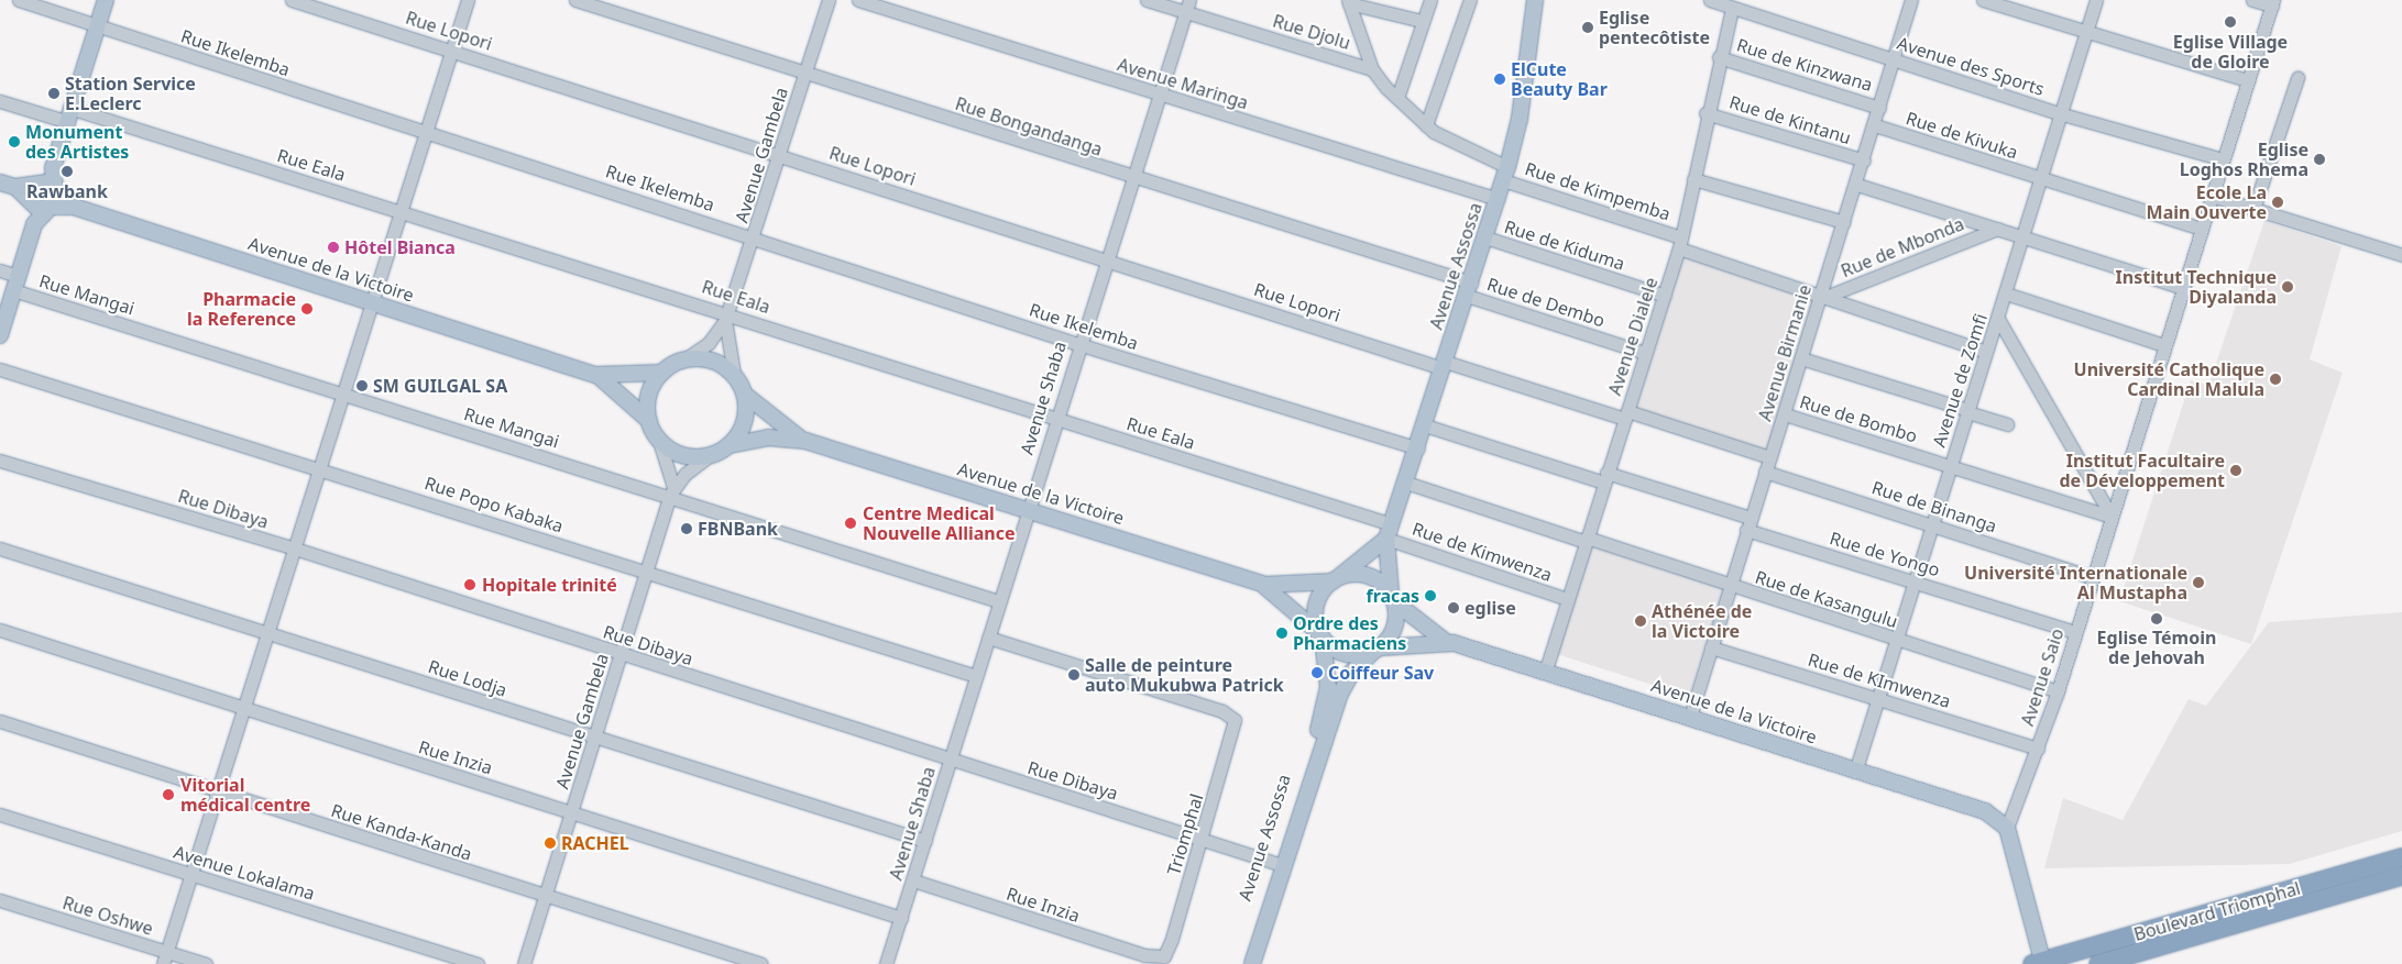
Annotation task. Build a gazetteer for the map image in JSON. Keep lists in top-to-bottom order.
{
  "streets": {
    "highway": ["Boulevard Triomphal"],
    "main road": ["Avenue Assossa", "Avenue de la Victoire"],
    "street": [
      "Rue Lopori",
      "Rue Djolu",
      "Rue Ikelemba",
      "Rue de Kinzwana",
      "Avenue des Sports",
      "Avenue Maringa",
      "Rue de Kintanu",
      "Rue Bongandanga",
      "Rue de Kivuka",
      "Avenue Gambela",
      "Rue Eala",
      "Rue de Kimpemba",
      "Rue de Kiduma",
      "Rue de Mbonda",
      "Rue Mangai",
      "Rue de Dembo",
      "Avenue Dialele",
      "Avenue Birmanie",
      "Avenue de Zomfi",
      "Avenue Shaba",
      "Rue de Bombo",
      "Rue Popo Kabaka",
      "Rue de Binanga",
      "Rue Dibaya",
      "Rue de Kimwenza",
      "Rue de Yongo",
      "Rue de Kasangulu",
      "Avenue Saio",
      "Rue Lodja",
      "Rue de KImwenza",
      "Rue Inzia",
      "Rue Kanda-Kanda",
      "Triomphal",
      "Avenue Lokalama",
      "Rue Oshwe"
    ]
  },
  "crossings": [
    ["Rue Lopori", "Avenue Gambela"],
    ["Rue Lopori", "Avenue Assossa"],
    ["Rue Lopori", "Avenue Shaba"],
    ["Rue Djolu", "Rue de Kimpemba"],
    ["Rue Djolu", "Avenue Shaba"],
    ["Rue Ikelemba", "Avenue Gambela"],
    ["Rue Ikelemba", "Avenue Assossa"],
    ["Rue Ikelemba", "Avenue Shaba"],
    ["Rue de Kinzwana", "Avenue Dialele"],
    ["Rue de Kinzwana", "Avenue Birmanie"],
    ["Avenue des Sports", "Avenue Dialele"],
    ["Avenue des Sports", "Avenue Birmanie"],
    ["Avenue des Sports", "Avenue de Zomfi"],
    ["Avenue des Sports", "Avenue Saio"],
    ["Avenue Maringa", "Avenue Assossa"],
    ["Avenue Maringa", "Avenue Shaba"],
    ["Rue de Kintanu", "Avenue Dialele"],
    ["Rue de Kintanu", "Avenue Birmanie"],
    ["Rue Bongandanga", "Avenue Gambela"],
    ["Rue Bongandanga", "Avenue Assossa"],
    ["Rue Bongandanga", "Rue de Dembo"],
    ["Rue Bongandanga", "Avenue Shaba"],
    ["Rue de Kivuka", "Avenue Birmanie"],
    ["Rue de Kivuka", "Avenue de Zomfi"],
    ["Rue de Kivuka", "Avenue Saio"],
    ["Avenue Gambela", "Rue Eala"],
    ["Avenue Gambela", "Rue Mangai"],
    ["Avenue Gambela", "Rue Popo Kabaka"],
    ["Avenue Gambela", "Rue Dibaya"],
    ["Avenue Gambela", "Rue Lodja"],
    ["Avenue Gambela", "Rue Inzia"],
    ["Avenue Gambela", "Rue Kanda-Kanda"],
    ["Rue Eala", "Avenue Assossa"],
    ["Rue Eala", "Avenue Shaba"],
    ["Rue de Kimpemba", "Rue de Mbonda"],
    ["Rue de Kimpemba", "Avenue Assossa"],
    ["Rue de Kimpemba", "Avenue Dialele"],
    ["Rue de Kimpemba", "Avenue Birmanie"],
    ["Rue de Kimpemba", "Avenue de Zomfi"],
    ["Rue de Kiduma", "Avenue Assossa"],
    ["Rue de Kiduma", "Avenue Dialele"],
    ["Rue de Mbonda", "Avenue Birmanie"],
    ["Avenue Assossa", "Rue de Dembo"],
    ["Avenue Assossa", "Rue Dibaya"],
    ["Avenue Assossa", "Rue de Kimwenza"],
    ["Avenue Assossa", "Rue de Yongo"],
    ["Avenue Assossa", "Rue de Kasangulu"],
    ["Avenue de la Victoire", "Avenue Dialele"],
    ["Avenue de la Victoire", "Avenue Birmanie"],
    ["Avenue de la Victoire", "Avenue de Zomfi"],
    ["Avenue de la Victoire", "Avenue Shaba"],
    ["Avenue de la Victoire", "Avenue Saio"],
    ["Rue Mangai", "Avenue Shaba"],
    ["Rue de Dembo", "Avenue Dialele"],
    ["Avenue Dialele", "Rue de Kimwenza"],
    ["Avenue Dialele", "Rue de Yongo"],
    ["Avenue Dialele", "Rue de Kasangulu"],
    ["Avenue Birmanie", "Rue de Bombo"],
    ["Avenue Birmanie", "Rue de Binanga"],
    ["Avenue Birmanie", "Rue de Yongo"],
    ["Avenue Birmanie", "Rue de Kasangulu"],
    ["Avenue Birmanie", "Rue de KImwenza"],
    ["Avenue de Zomfi", "Rue de Bombo"],
    ["Avenue de Zomfi", "Rue de Binanga"],
    ["Avenue de Zomfi", "Rue de Yongo"],
    ["Avenue de Zomfi", "Rue de Kasangulu"],
    ["Avenue de Zomfi", "Rue de KImwenza"],
    ["Avenue Shaba", "Rue Popo Kabaka"],
    ["Avenue Shaba", "Rue Dibaya"],
    ["Avenue Shaba", "Rue Lodja"],
    ["Avenue Shaba", "Rue Inzia"],
    ["Avenue Shaba", "Triomphal"],
    ["Rue de Bombo", "Avenue Saio"],
    ["Rue de Binanga", "Avenue Saio"],
    ["Rue Dibaya", "Triomphal"],
    ["Rue de Yongo", "Avenue Saio"],
    ["Rue de Kasangulu", "Avenue Saio"],
    ["Avenue Saio", "Rue de KImwenza"],
    ["Rue Inzia", "Triomphal"]
  ],
  "places": [
    "Eglise Village de Gloire",
    "Eglise pentecôtiste",
    "ElCute Beauty Bar",
    "Station Service E.Leclerc",
    "Monument des Artistes",
    "Eglise Loghos Rhema",
    "Rawbank",
    "Ecole La Main Ouverte",
    "Hôtel Bianca",
    "Institut Technique Diyalanda",
    "Pharmacie la Reference",
    "Université Catholique Cardinal Malula",
    "SM GUILGAL SA",
    "Institut Facultaire de Développement",
    "Centre Medical Nouvelle Alliance",
    "FBNBank",
    "Université Internationale Al Mustapha",
    "Hopitale trinité",
    "fracas",
    "eglise",
    "Eglise Témoin de Jehovah",
    "Athénée de la Victoire",
    "Ordre des Pharmaciens",
    "Coiffeur Sav",
    "Salle de peinture auto Mukubwa Patrick",
    "Vitorial médical centre",
    "RACHEL"
  ]
}
